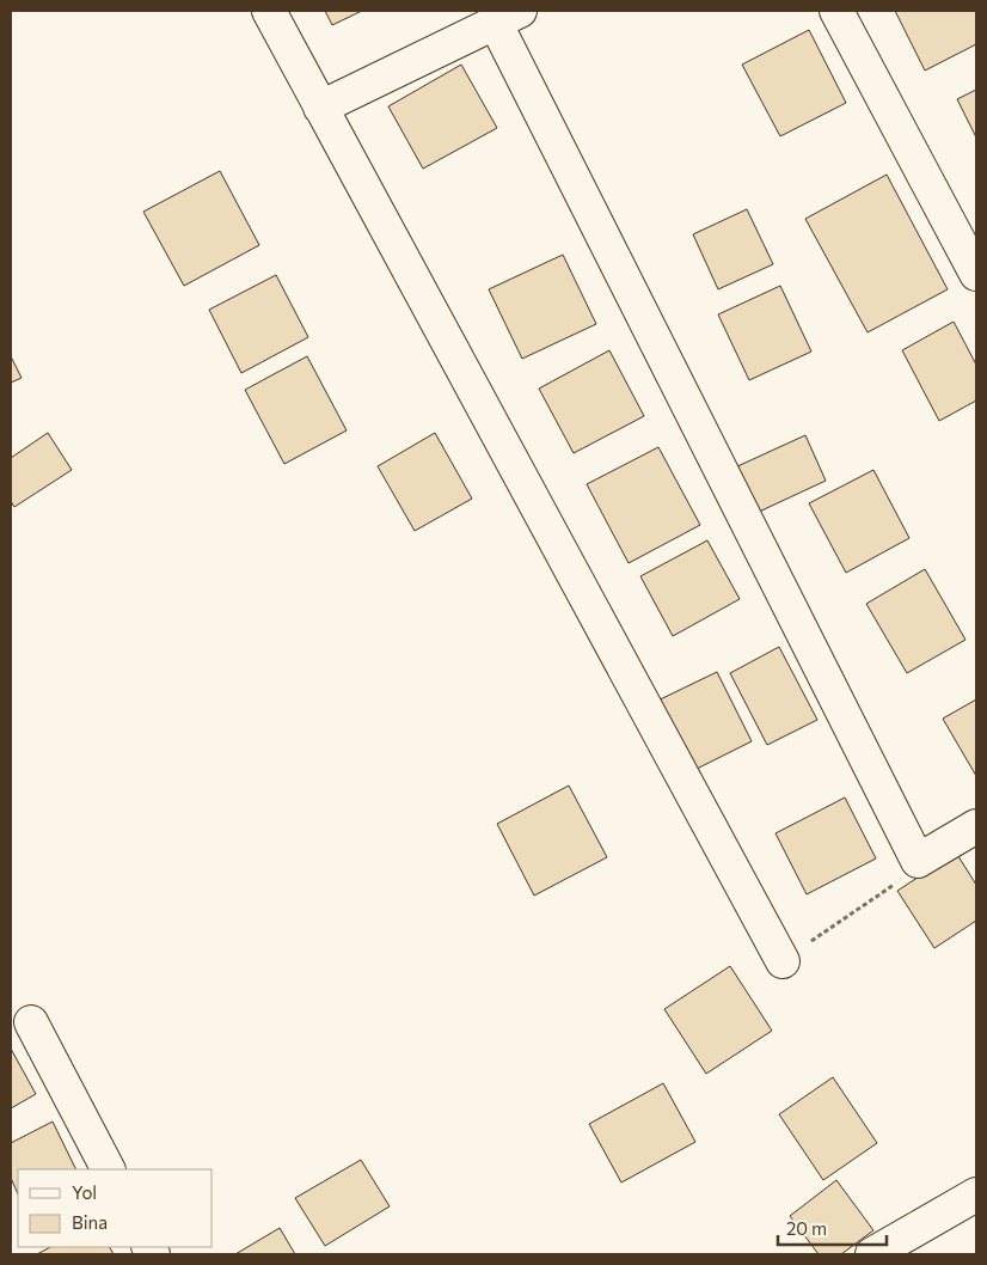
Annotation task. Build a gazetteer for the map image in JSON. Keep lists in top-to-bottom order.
{
  "legend": ["Yol", "Bina"],
  "scale_bar": "20 m"
}
